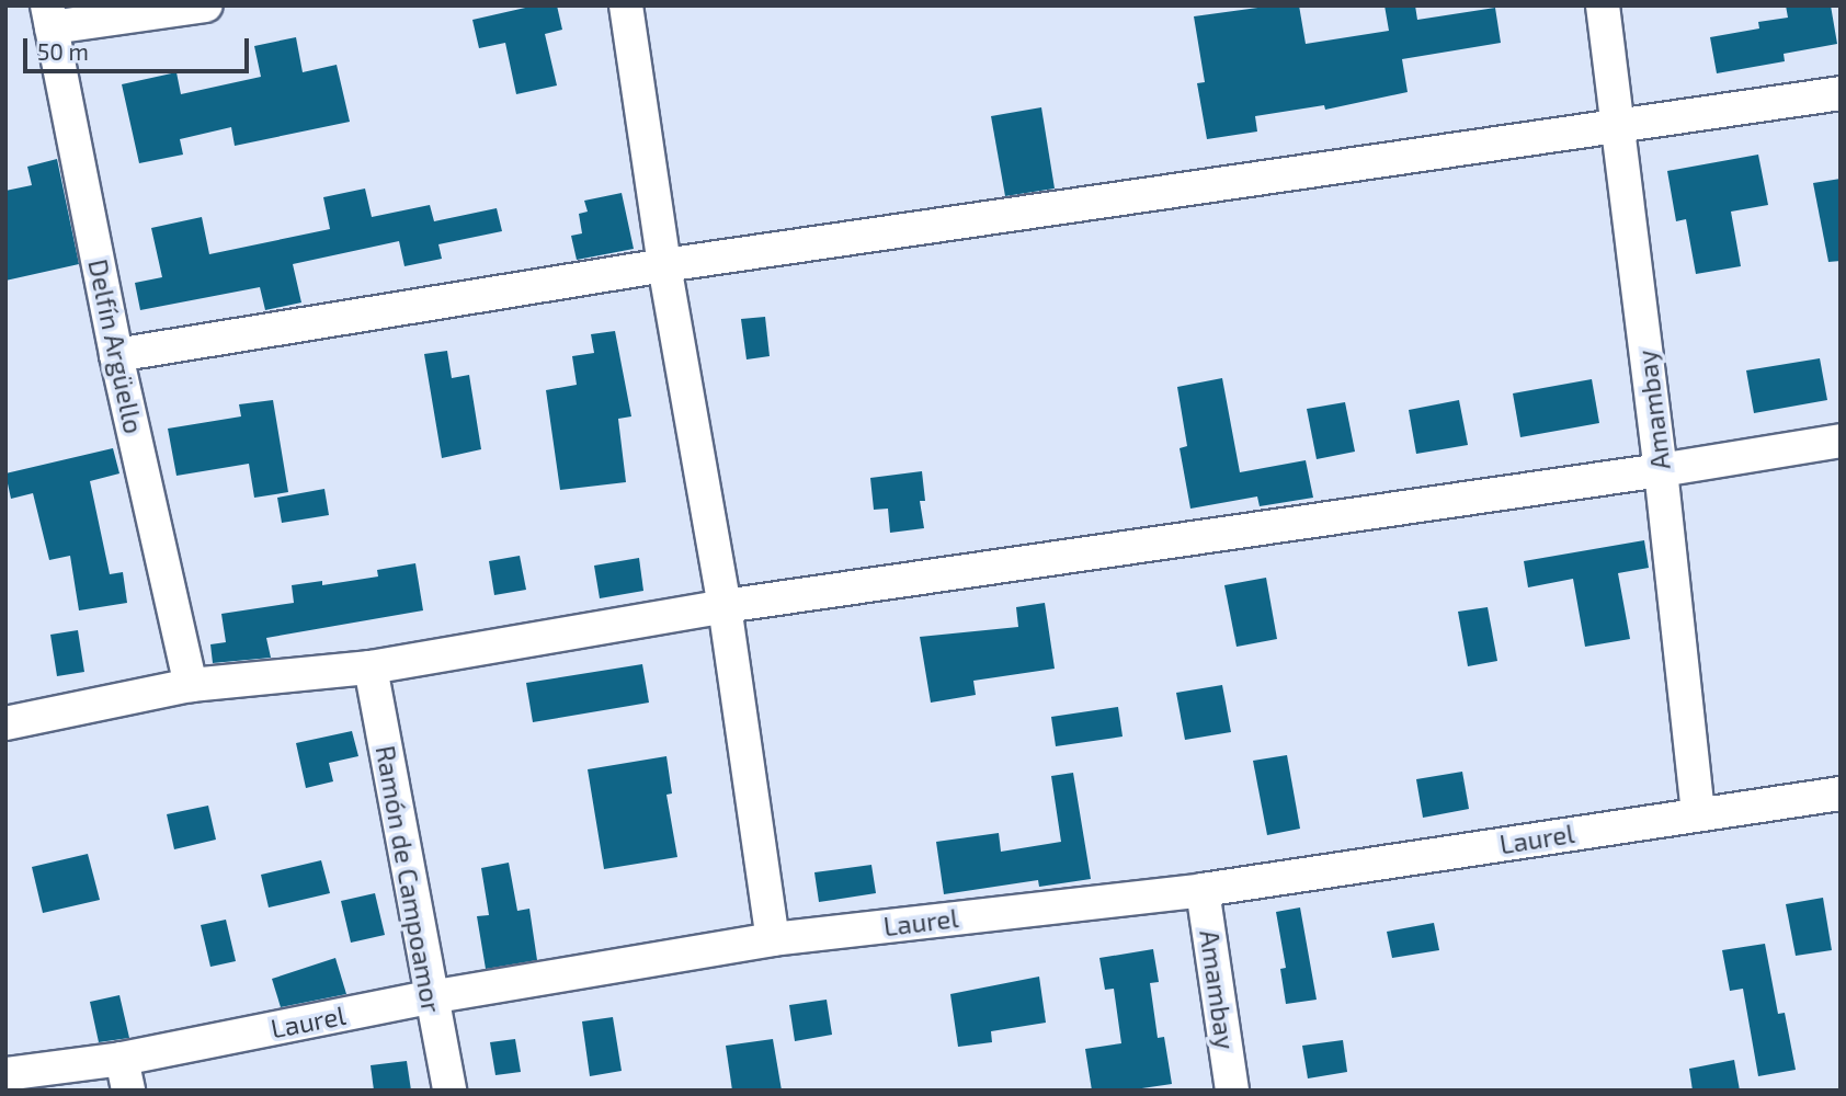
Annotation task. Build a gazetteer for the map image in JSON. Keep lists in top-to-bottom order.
{
  "streets": {
    "street": [
      "Delfín Argüello",
      "Amambay",
      "Laurel",
      "Ramón de Campoamor"
    ]
  },
  "crossings": [
    ["Amambay", "Laurel"],
    ["Laurel", "Ramón de Campoamor"]
  ],
  "scale_bar": "50 m"
}
